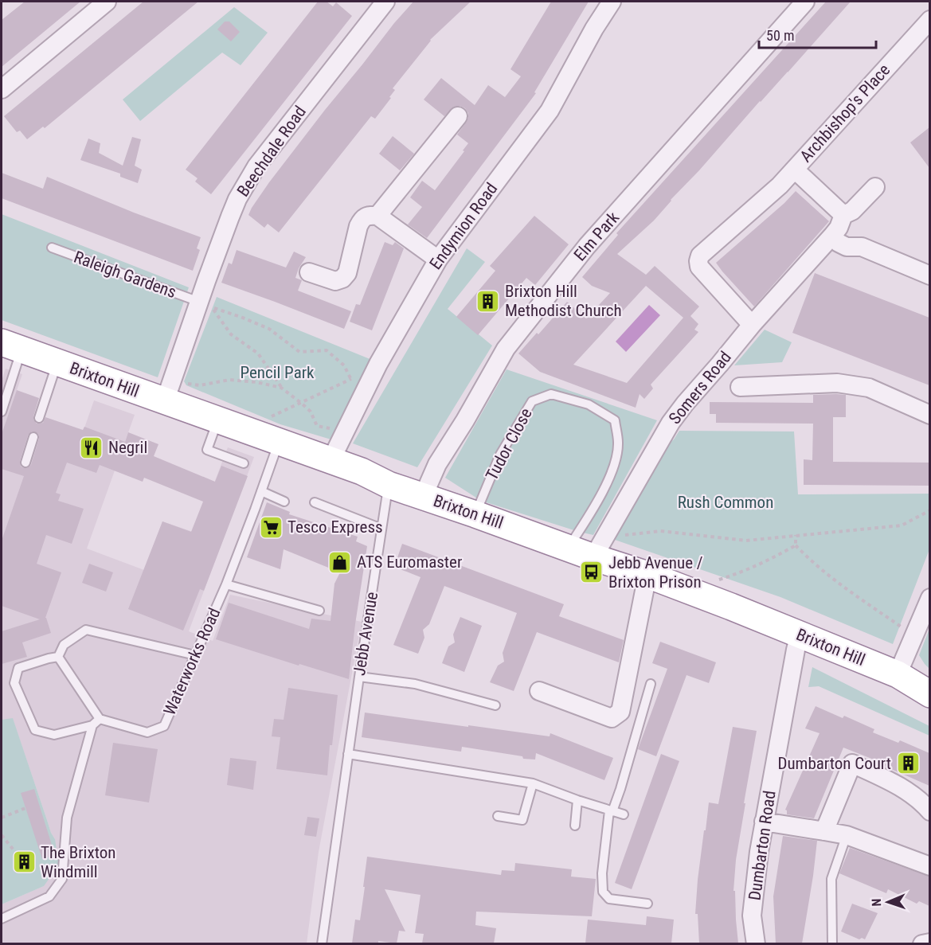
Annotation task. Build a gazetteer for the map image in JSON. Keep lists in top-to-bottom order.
{
  "streets": {
    "highway": ["Brixton Hill"],
    "street": [
      "Archbishop's Place",
      "Beechdale Road",
      "Endymion Road",
      "Elm Park",
      "Somers Road",
      "Dumbarton Road"
    ],
    "lane": [
      "Raleigh Gardens",
      "Tudor Close",
      "Jebb Avenue",
      "Waterworks Road"
    ]
  },
  "crossings": [
    ["Archbishop's Place", "Somers Road"],
    ["Beechdale Road", "Raleigh Gardens"],
    ["Beechdale Road", "Brixton Hill"],
    ["Endymion Road", "Brixton Hill"],
    ["Elm Park", "Brixton Hill"],
    ["Brixton Hill", "Somers Road"],
    ["Brixton Hill", "Tudor Close"],
    ["Brixton Hill", "Jebb Avenue"],
    ["Brixton Hill", "Waterworks Road"],
    ["Brixton Hill", "Dumbarton Road"]
  ],
  "parks": ["Pencil Park", "Rush Common"],
  "places": {
    "building": ["Brixton Hill Methodist Church", "Dumbarton Court", "The Brixton Windmill"],
    "restaurant": ["Negril"],
    "supermarket": ["Tesco Express"],
    "shop": ["ATS Euromaster"],
    "bus stop": ["Jebb Avenue / Brixton Prison"]
  },
  "scale_bar": "50 m",
  "north": "left"
}
